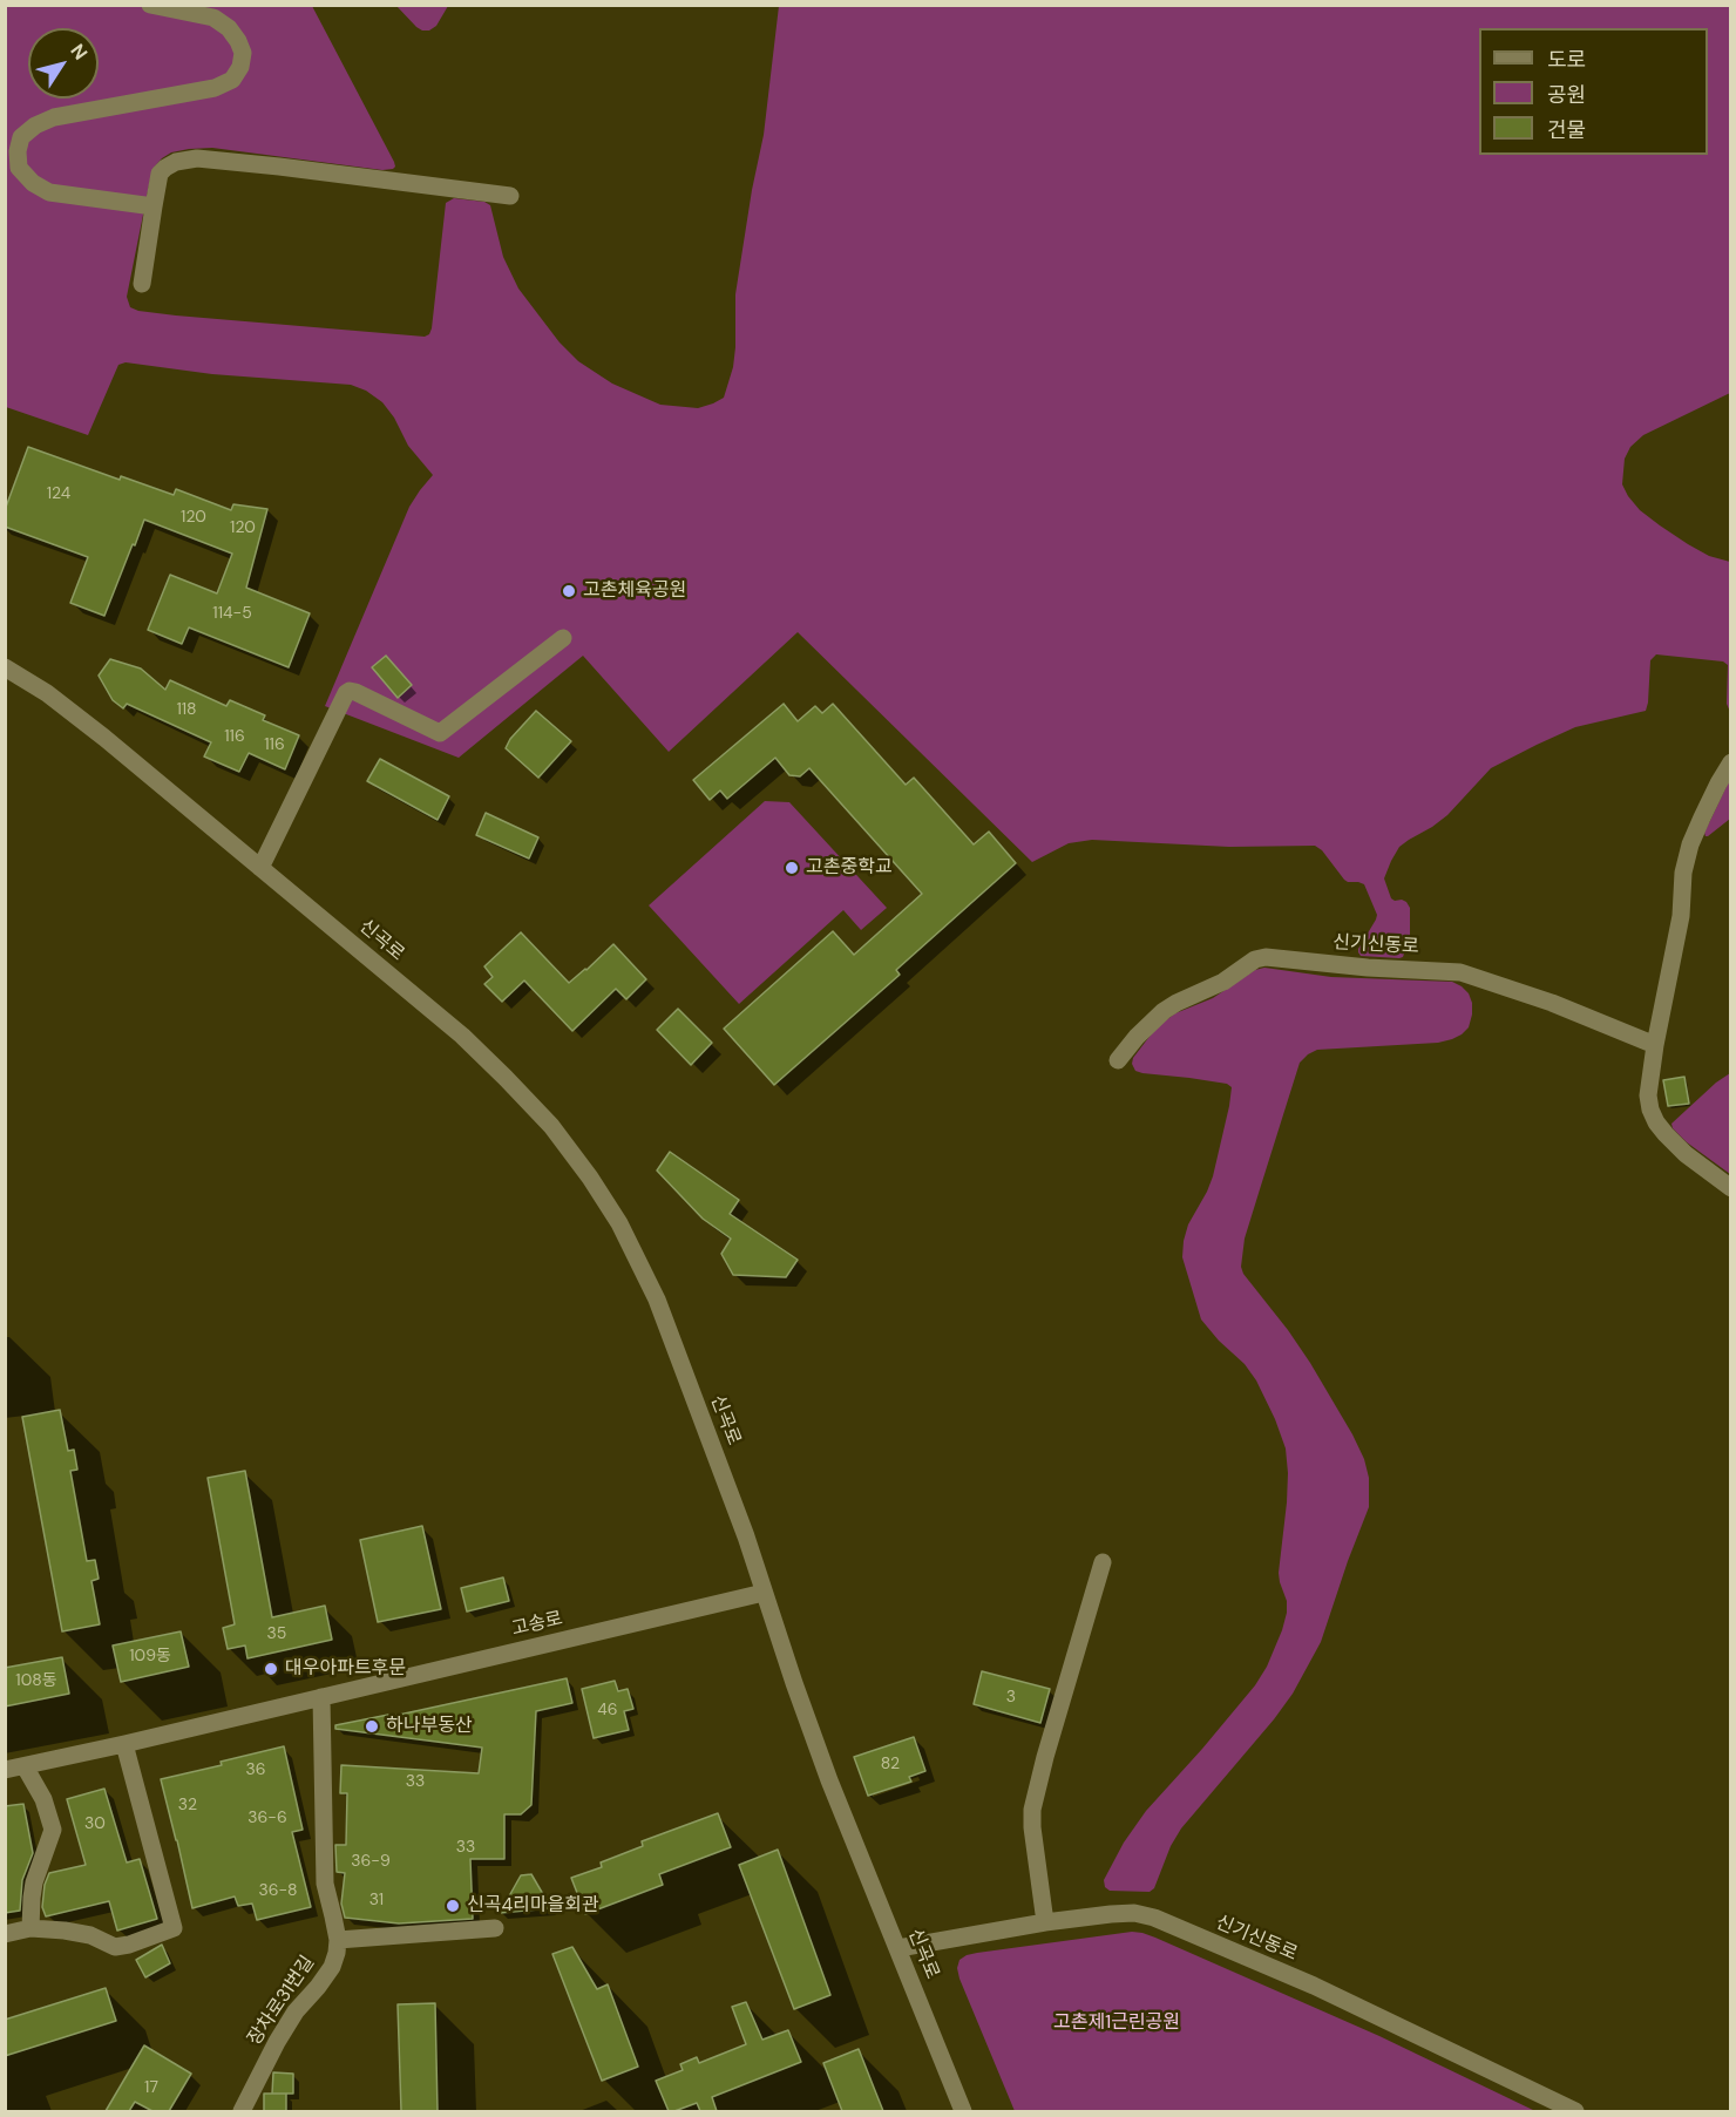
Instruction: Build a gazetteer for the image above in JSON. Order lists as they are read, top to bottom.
{
  "streets": {
    "street": [
      "신곡로",
      "신기신동로",
      "고송로",
      "장차로31번길"
    ]
  },
  "crossings": [
    ["신곡로", "신기신동로"],
    ["신곡로", "고송로"]
  ],
  "parks": ["고촌제1근린공원"],
  "places": [
    "고촌체육공원",
    "고촌중학교",
    "대우아파트후문",
    "하나부동산",
    "신곡4리마을회관"
  ],
  "house_numbers": [
    "124",
    "120",
    "120",
    "114-5",
    "118",
    "116",
    "116",
    "35",
    "109동",
    "108동",
    "3",
    "46",
    "82",
    "36",
    "33",
    "32",
    "36-6",
    "30",
    "33",
    "36-9",
    "36-8",
    "31",
    "17"
  ],
  "legend": ["도로", "공원", "건물"],
  "north": "top right"
}
